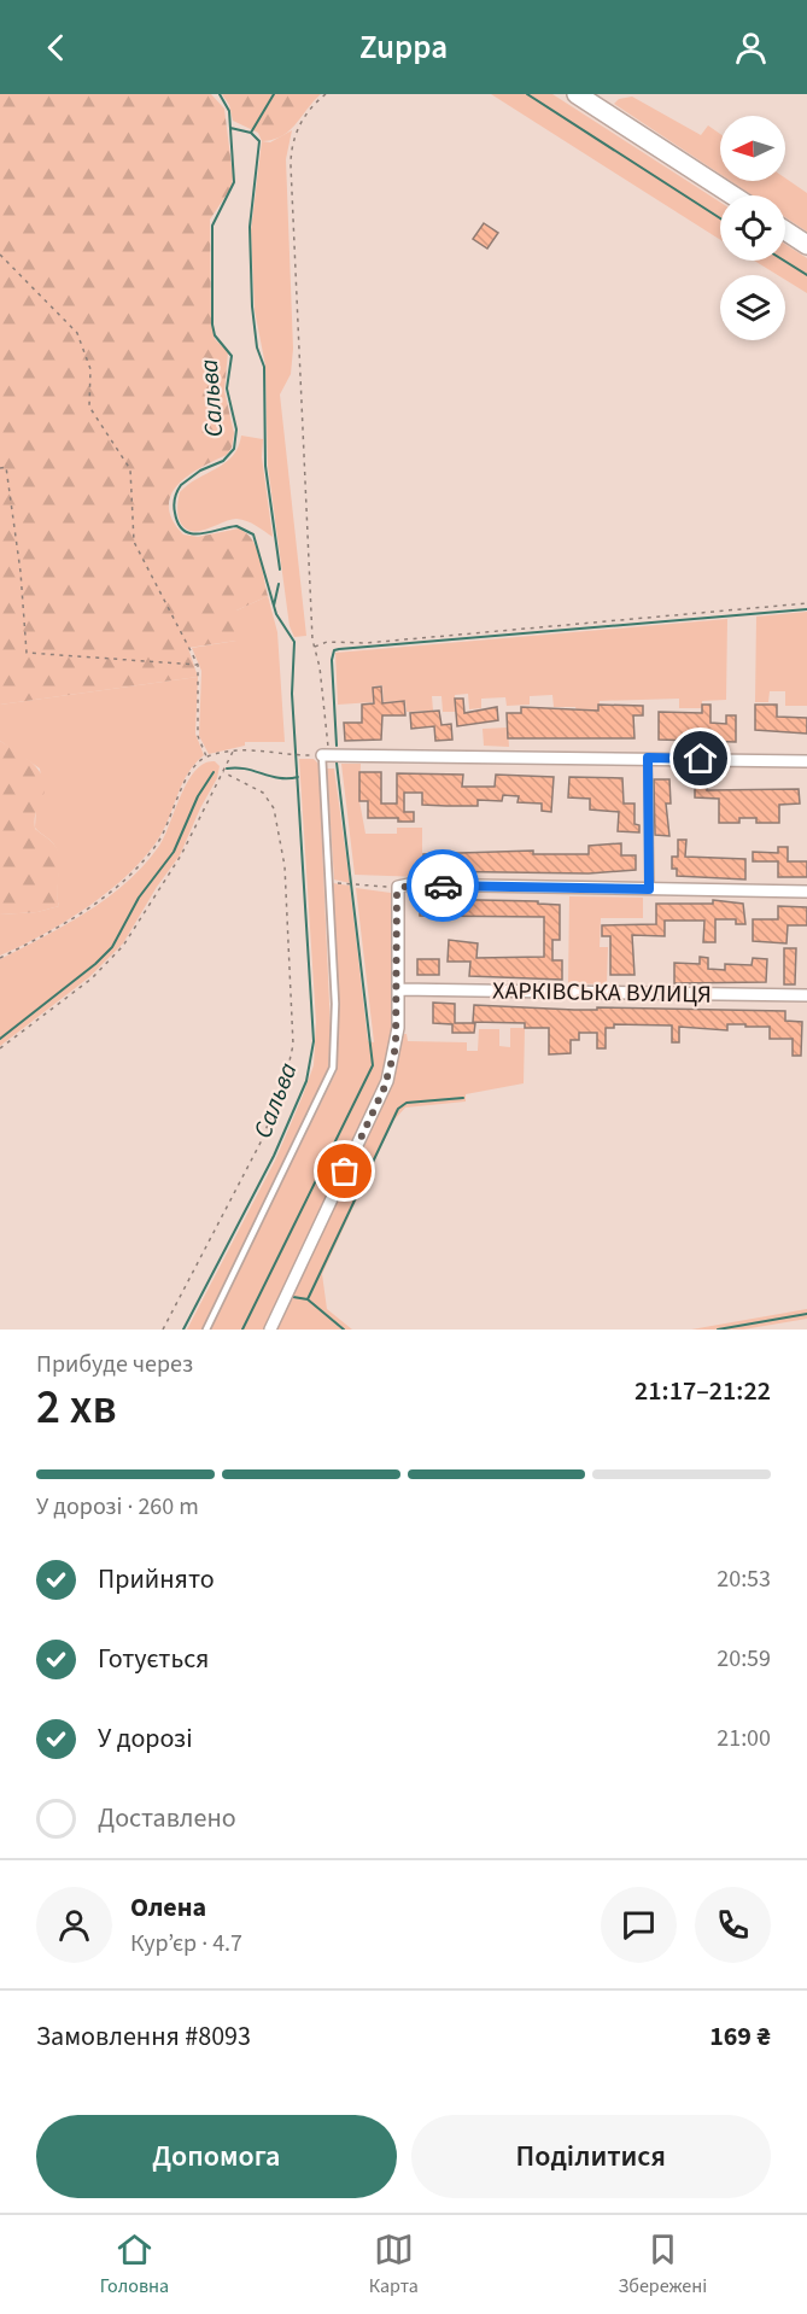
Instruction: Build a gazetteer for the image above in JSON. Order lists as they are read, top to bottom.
{
  "streets": {
    "street": ["ХАРКІВСЬКА ВУЛИЦЯ"]
  },
  "water": ["Сальва"],
  "north": "left",
  "page": {
    "header": "Zuppa",
    "heading": ["2 хв", "Прибуде через", "21:17–21:22"],
    "panel": [
      "Олена",
      "Кур’єр · 4.7",
      "Замовлення #8093",
      "169 ₴"
    ],
    "bar": "У дорозі · 260 m",
    "list": [
      ["Прийнято", "20:53"],
      ["Готується", "20:59"],
      ["У дорозі", "21:00"],
      "Доставлено"
    ],
    "buttons": ["Допомога", "Поділитися"],
    "tabs": ["Головна", "Карта", "Збережені"]
  }
}
